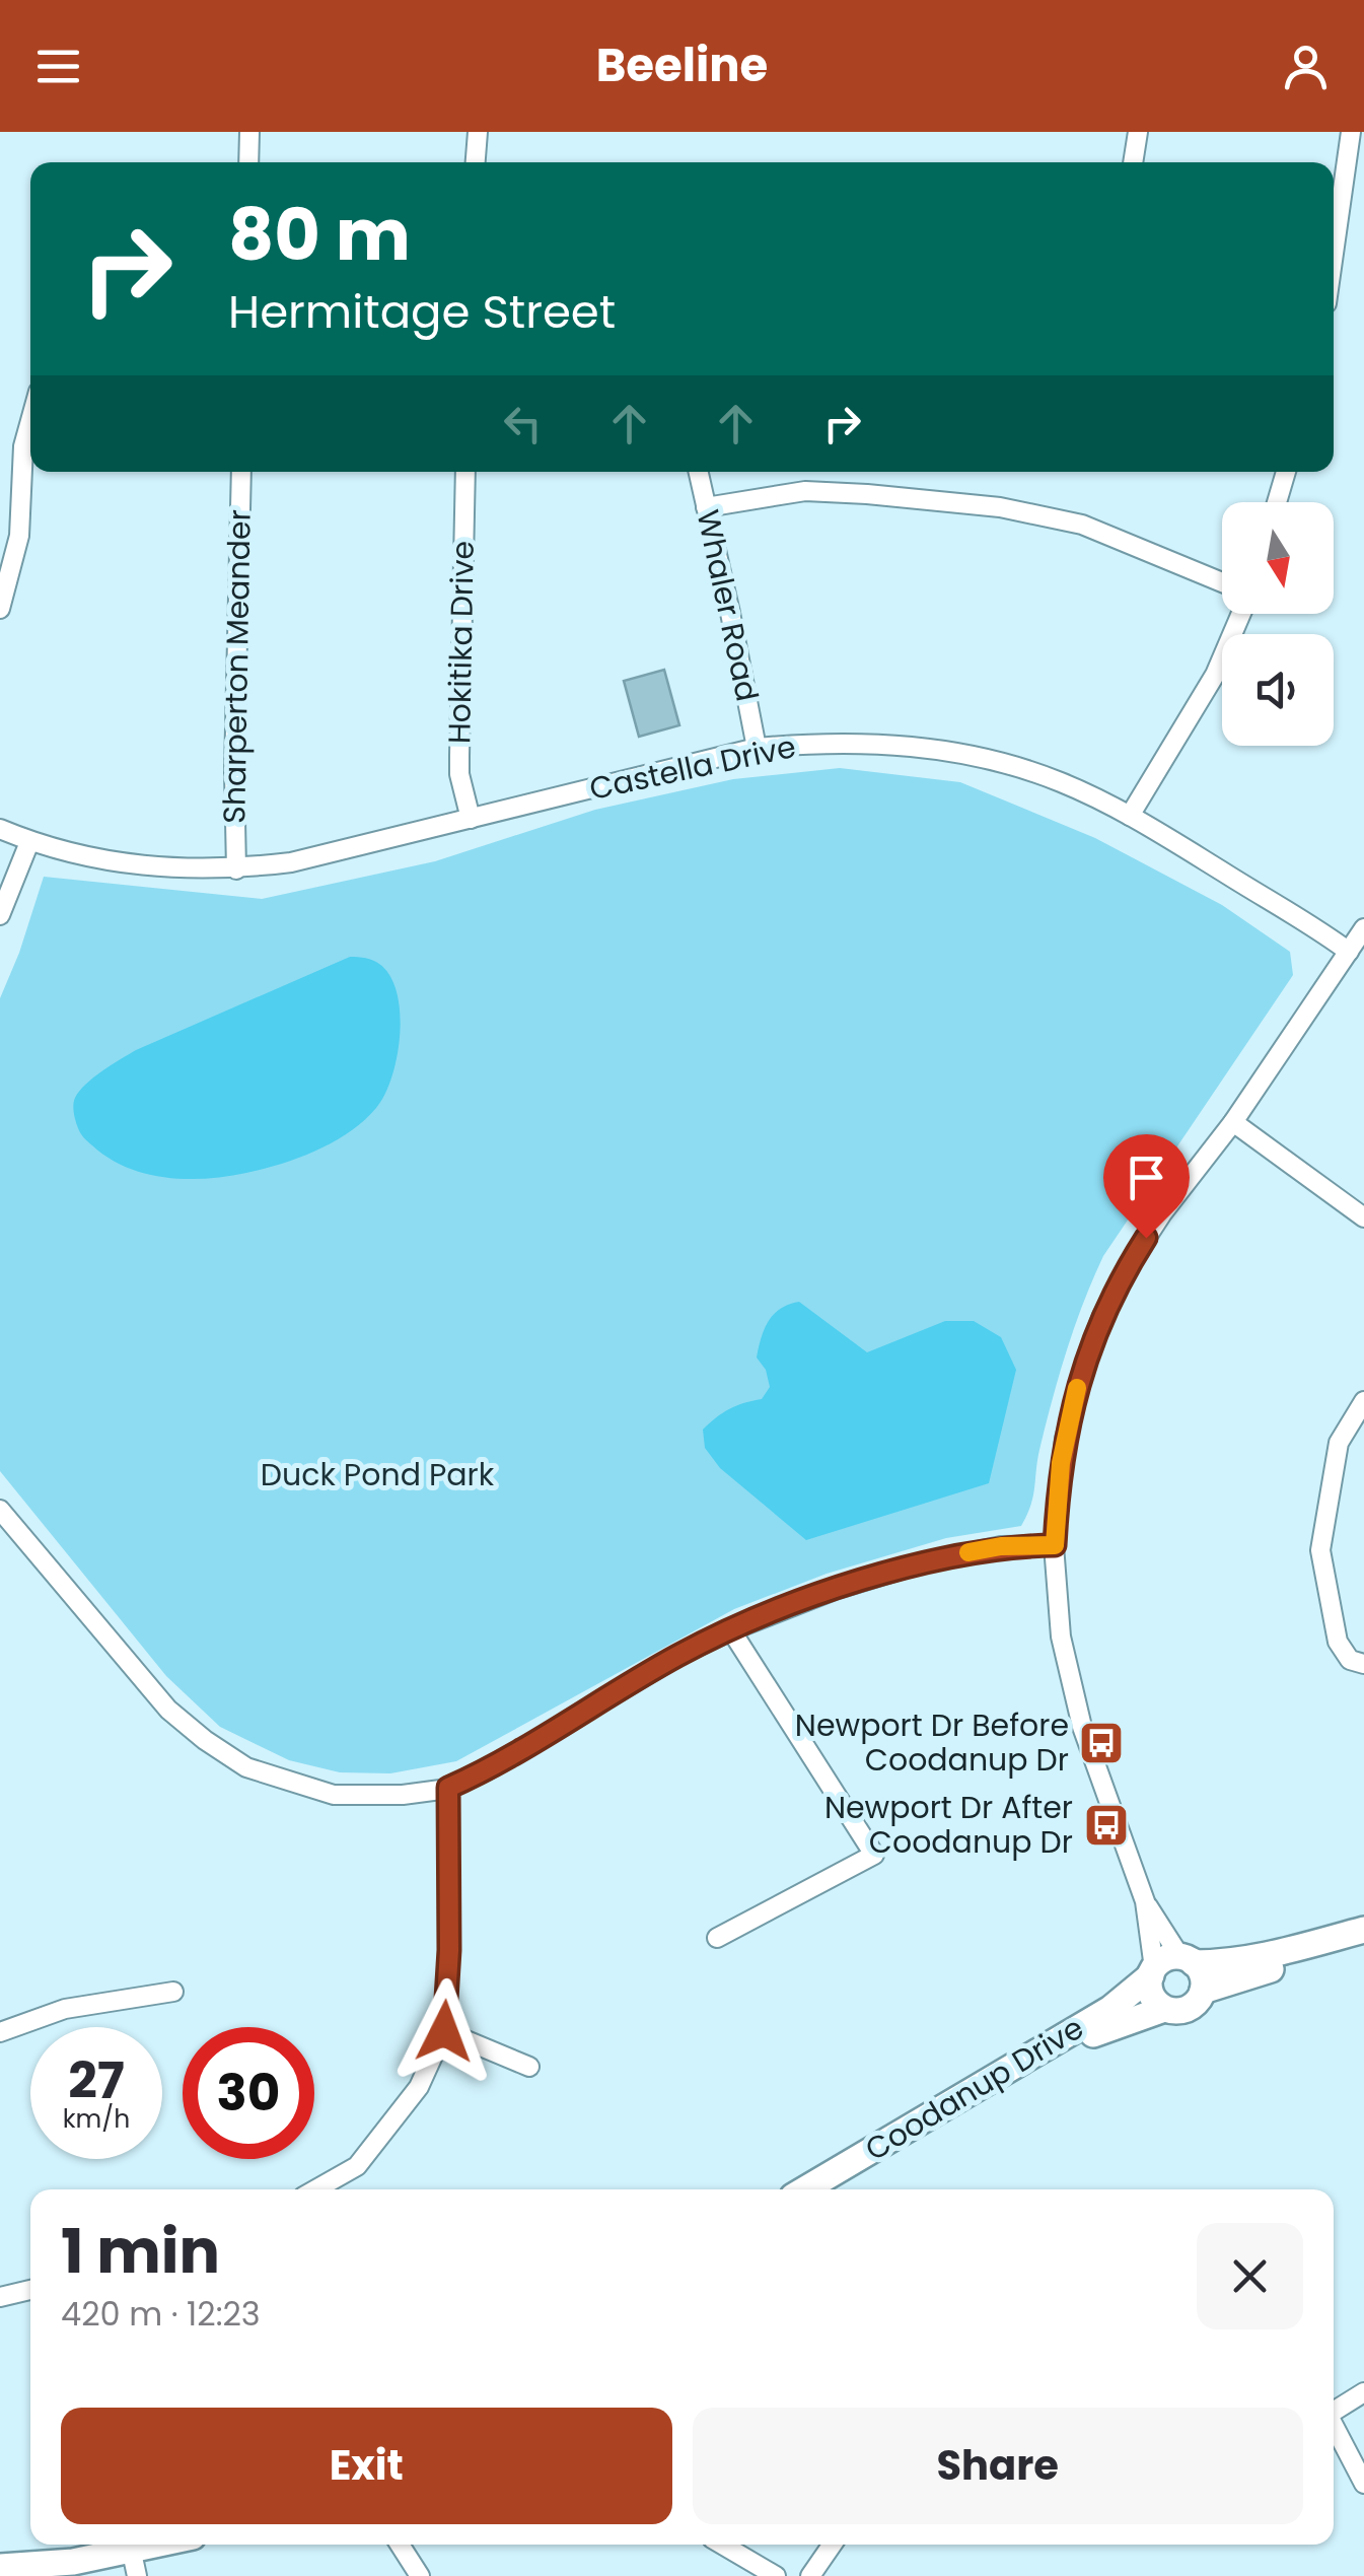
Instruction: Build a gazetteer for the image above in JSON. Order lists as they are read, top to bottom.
{
  "streets": {
    "main road": ["Coodanup Drive"],
    "street": [
      "Whaler Road",
      "Hokitika Drive",
      "Sharperton Meander",
      "Castella Drive"
    ]
  },
  "crossings": [
    ["Whaler Road", "Castella Drive"],
    ["Hokitika Drive", "Castella Drive"],
    ["Sharperton Meander", "Castella Drive"]
  ],
  "parks": ["Duck Pond Park"],
  "places": {
    "bus stop": ["Newport Dr Before Coodanup Dr", "Newport Dr After Coodanup Dr"]
  },
  "north": "bottom",
  "page": {
    "header": "Beeline",
    "turn": ["80 m", "Hermitage Street"],
    "speed": "27 km/h",
    "limit": "30",
    "heading": ["1 min", "420 m · 12:23"],
    "buttons": ["Exit", "Share"]
  }
}
